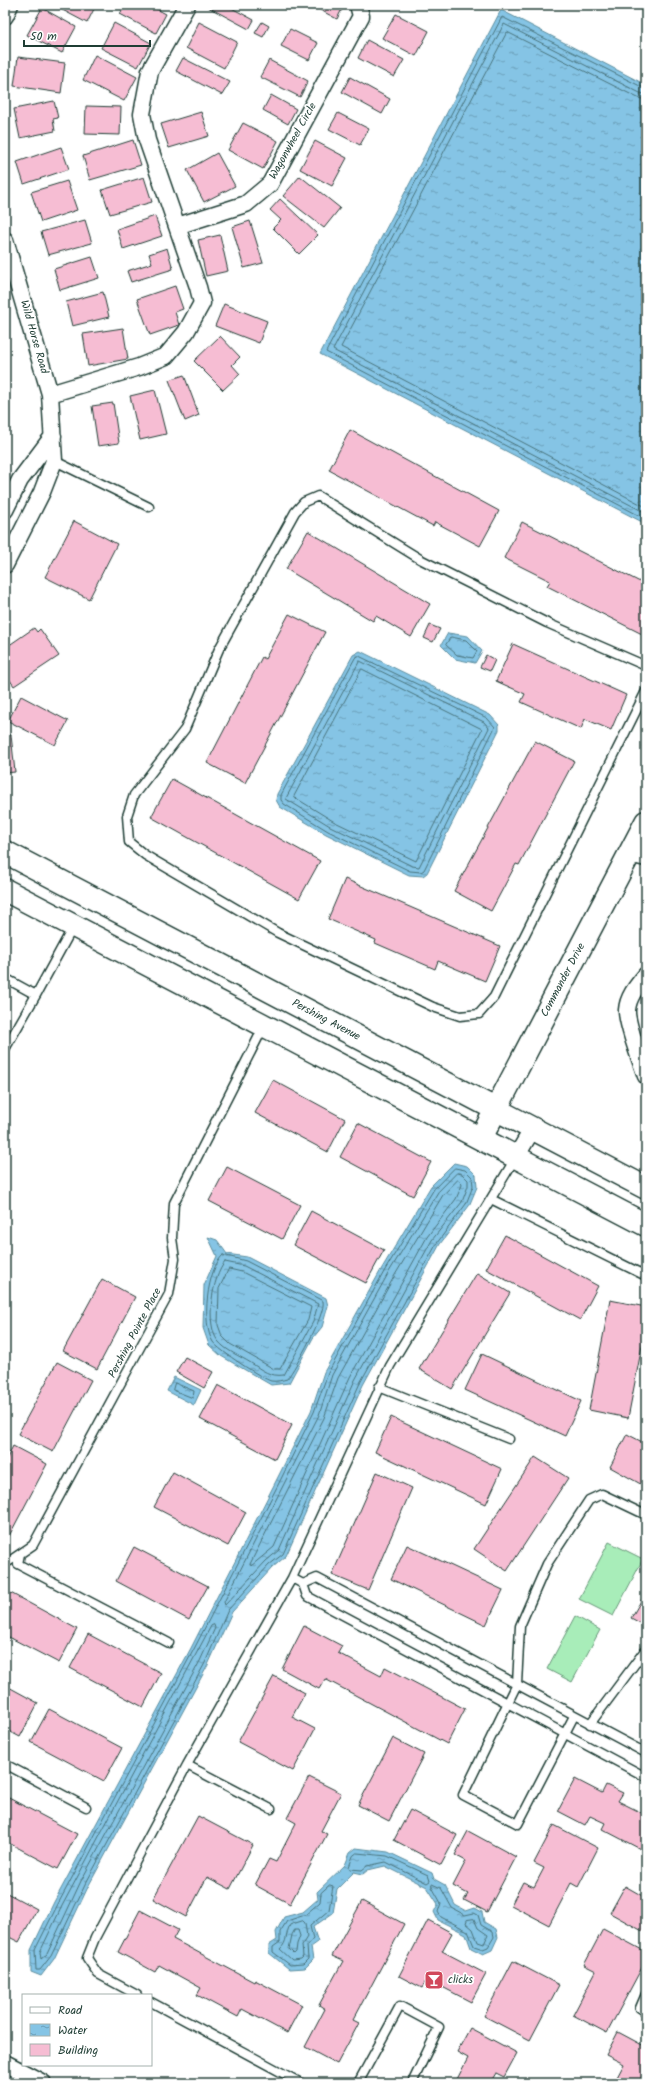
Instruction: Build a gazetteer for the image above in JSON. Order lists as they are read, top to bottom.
{
  "streets": {
    "street": [
      "Wagonwheel Circle",
      "Wild Horse Road",
      "Commander Drive",
      "Pershing Avenue"
    ],
    "lane": ["Pershing Pointe Place"]
  },
  "crossings": [
    ["Commander Drive", "Pershing Avenue"]
  ],
  "places": {
    "bar": ["clicks"]
  },
  "legend": ["Road", "Water", "Building"],
  "scale_bar": "50 m"
}
